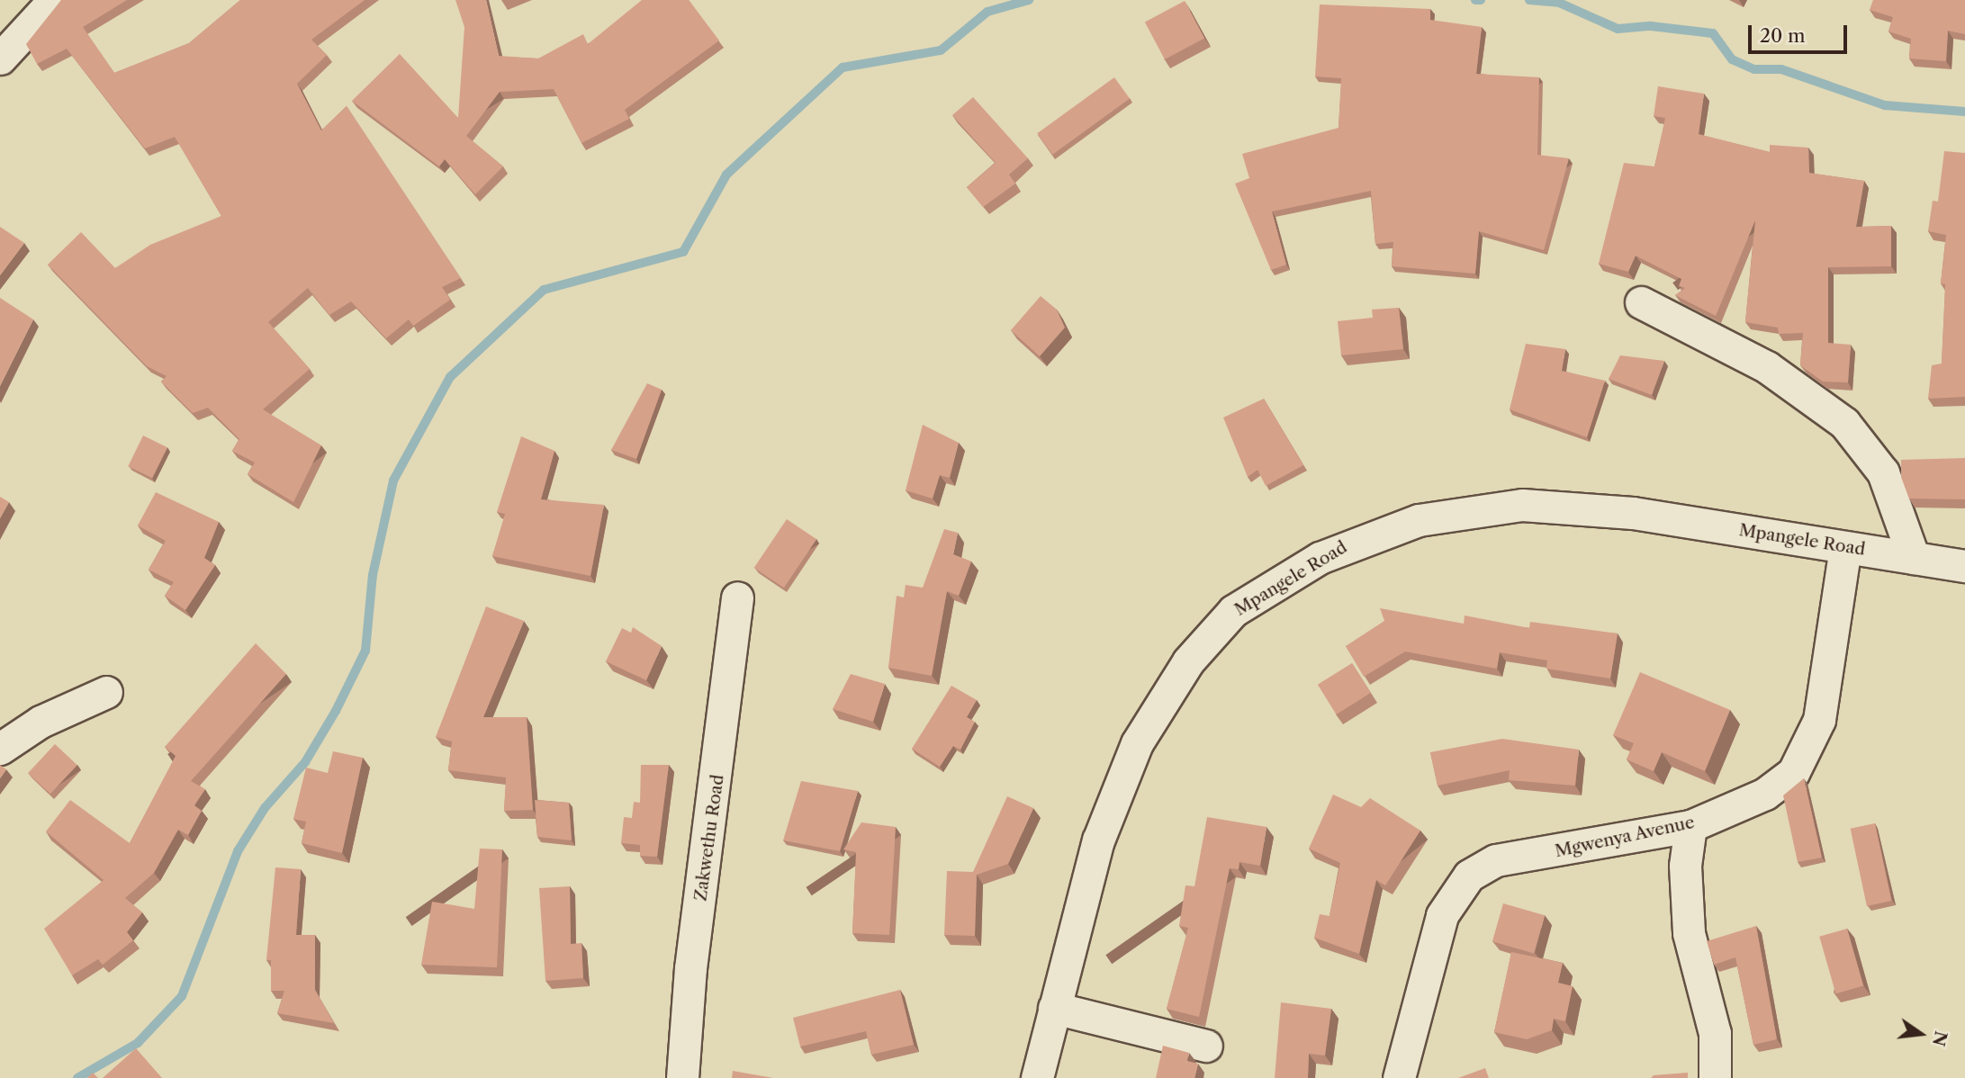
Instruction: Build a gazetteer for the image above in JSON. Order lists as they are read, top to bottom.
{
  "streets": {
    "street": ["Mpangele Road", "Mgwenya Avenue", "Zakwethu Road"]
  },
  "crossings": [
    ["Mpangele Road", "Mgwenya Avenue"]
  ],
  "scale_bar": "20 m",
  "north": "right"
}
